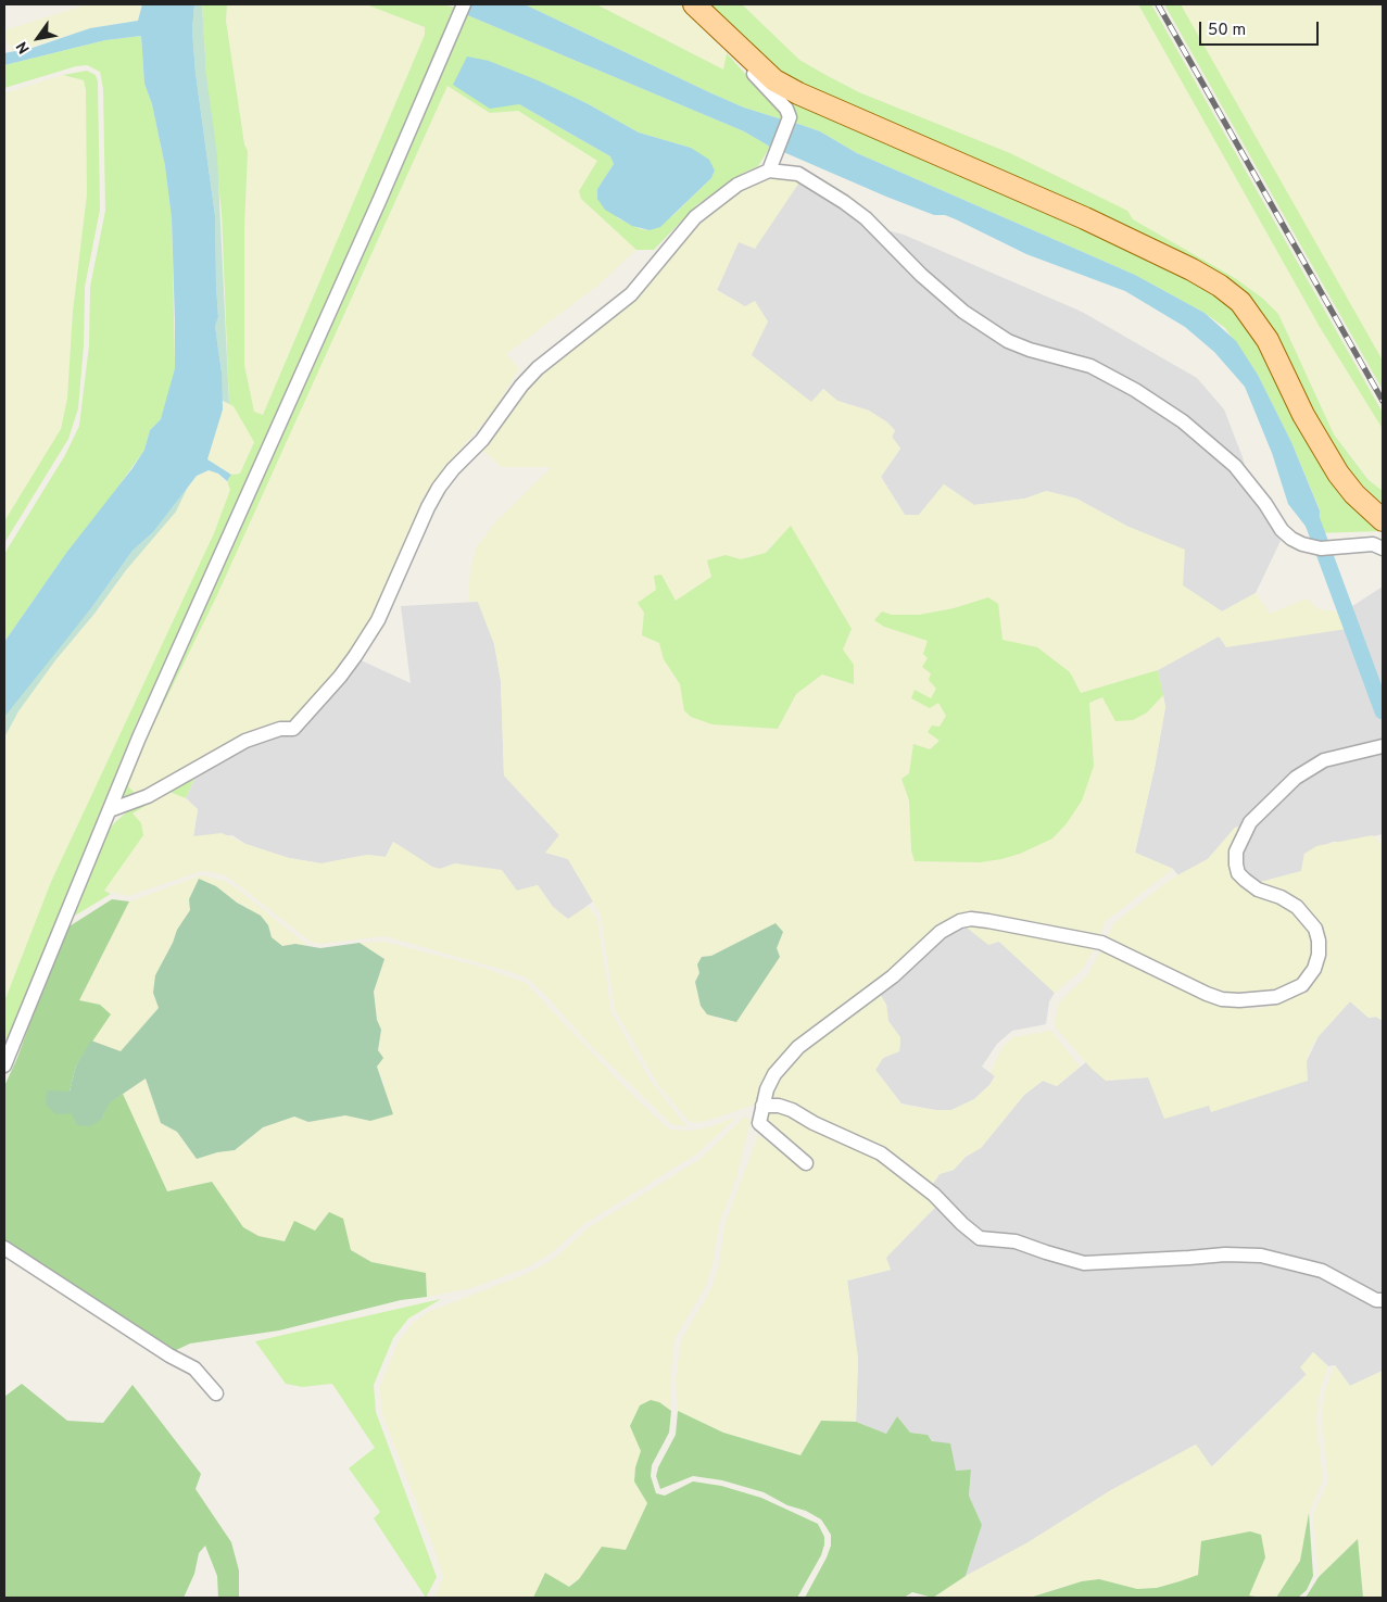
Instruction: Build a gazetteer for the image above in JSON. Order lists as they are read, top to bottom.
{
  "scale_bar": "50 m",
  "north": "bottom left"
}
